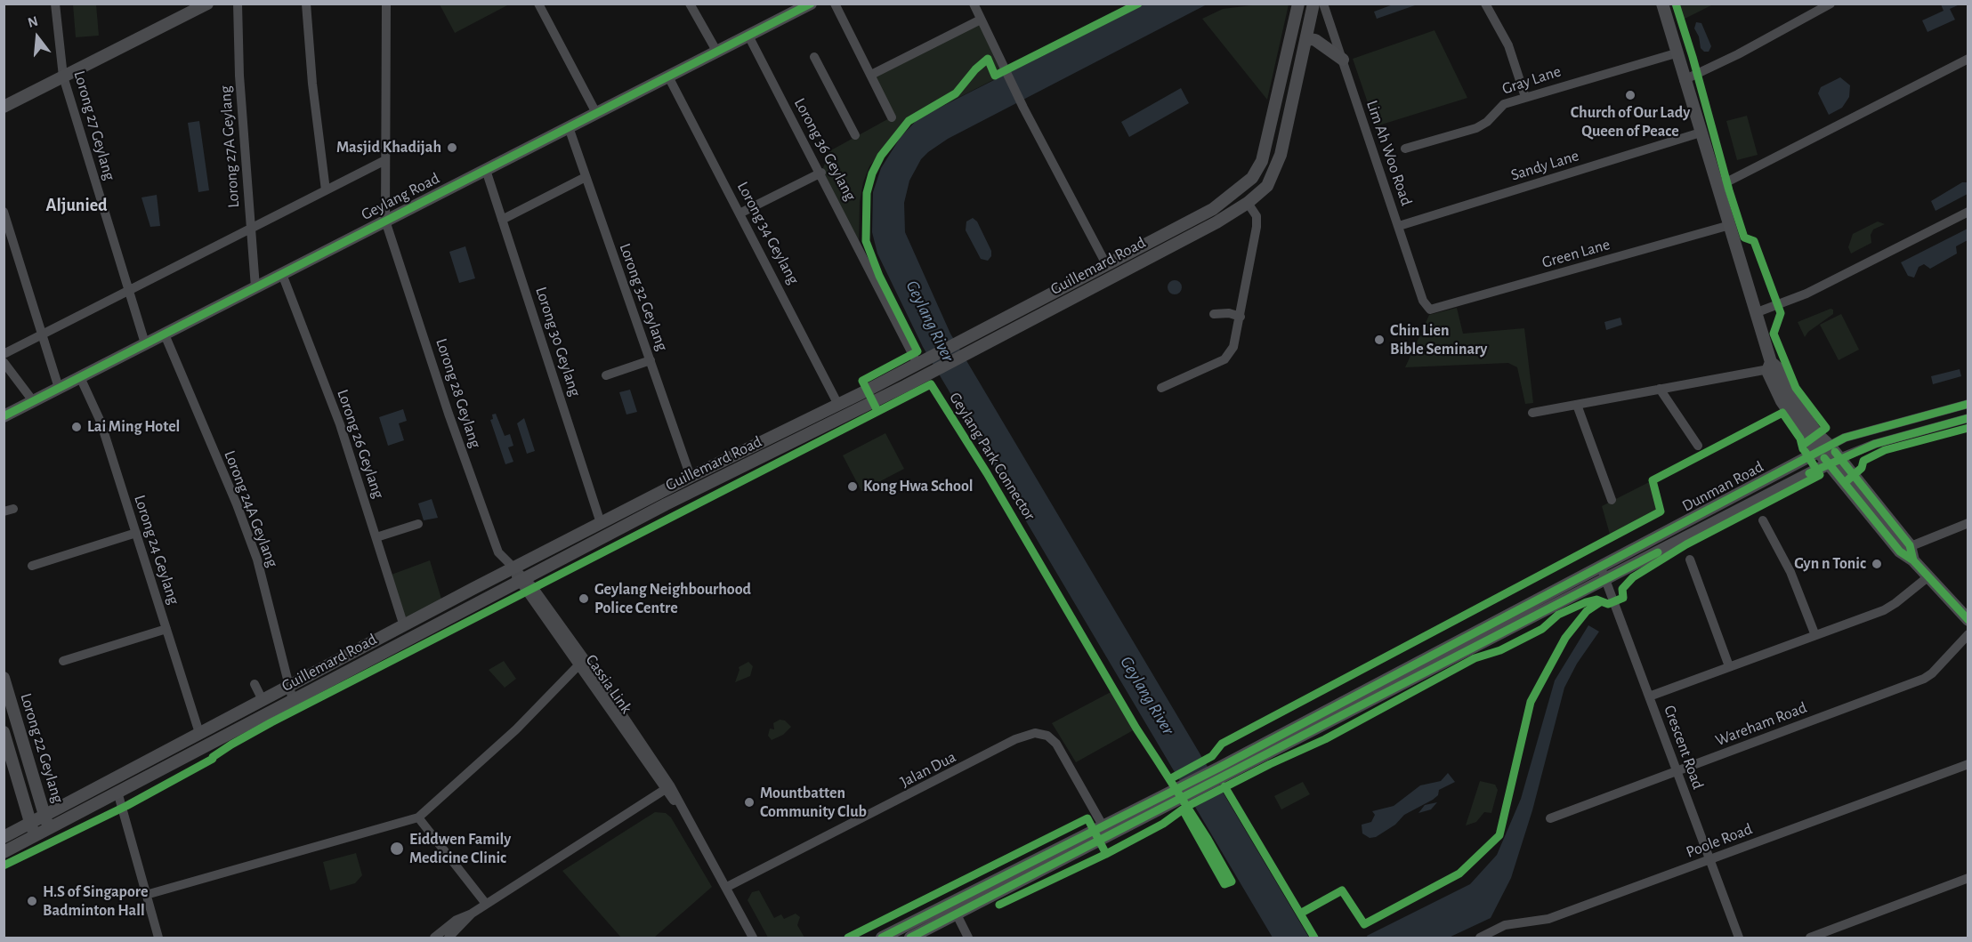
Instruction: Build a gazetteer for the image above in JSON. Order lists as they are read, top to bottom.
{
  "streets": {
    "main road": [
      "Geylang Road",
      "Guillemard Road",
      "Dunman Road",
      "Lorong 22 Geylang"
    ],
    "street": [
      "Gray Lane",
      "Lorong 27 Geylang",
      "Lorong 27A Geylang",
      "Lorong 36 Geylang",
      "Lim Ah Woo Road",
      "Sandy Lane",
      "Lorong 34 Geylang",
      "Green Lane",
      "Lorong 32 Geylang",
      "Lorong 30 Geylang",
      "Lorong 28 Geylang",
      "Lorong 26 Geylang",
      "Lorong 24A Geylang",
      "Lorong 24 Geylang",
      "Cassia Link",
      "Wareham Road",
      "Crescent Road",
      "Jalan Dua",
      "Poole Road"
    ],
    "cycle path": ["Geylang Park Connector"]
  },
  "crossings": [
    ["Lorong 27 Geylang", "Geylang Road"],
    ["Lorong 27A Geylang", "Geylang Road"],
    ["Lorong 36 Geylang", "Geylang Road"],
    ["Lorong 36 Geylang", "Guillemard Road"],
    ["Lim Ah Woo Road", "Sandy Lane"],
    ["Lim Ah Woo Road", "Green Lane"],
    ["Geylang Road", "Lorong 34 Geylang"],
    ["Geylang Road", "Lorong 32 Geylang"],
    ["Geylang Road", "Lorong 30 Geylang"],
    ["Geylang Road", "Lorong 28 Geylang"],
    ["Geylang Road", "Lorong 26 Geylang"],
    ["Geylang Road", "Lorong 24A Geylang"],
    ["Geylang Road", "Lorong 24 Geylang"],
    ["Lorong 34 Geylang", "Guillemard Road"],
    ["Guillemard Road", "Lorong 32 Geylang"],
    ["Guillemard Road", "Lorong 30 Geylang"],
    ["Guillemard Road", "Lorong 28 Geylang"],
    ["Guillemard Road", "Lorong 26 Geylang"],
    ["Guillemard Road", "Lorong 24A Geylang"],
    ["Guillemard Road", "Lorong 24 Geylang"],
    ["Guillemard Road", "Cassia Link"],
    ["Guillemard Road", "Lorong 22 Geylang"],
    ["Lorong 28 Geylang", "Cassia Link"],
    ["Dunman Road", "Crescent Road"],
    ["Cassia Link", "Jalan Dua"],
    ["Wareham Road", "Crescent Road"],
    ["Crescent Road", "Poole Road"]
  ],
  "districts": ["Aljunied"],
  "water": ["Geylang River"],
  "places": [
    "Church of Our Lady Queen of Peace",
    "Masjid Khadijah",
    "Chin Lien Bible Seminary",
    "Lai Ming Hotel",
    "Kong Hwa School",
    "Gyn n Tonic",
    "Geylang Neighbourhood Police Centre",
    "Mountbatten Community Club",
    "Eiddwen Family Medicine Clinic",
    "H.S of Singapore Badminton Hall"
  ],
  "north": "top"
}
